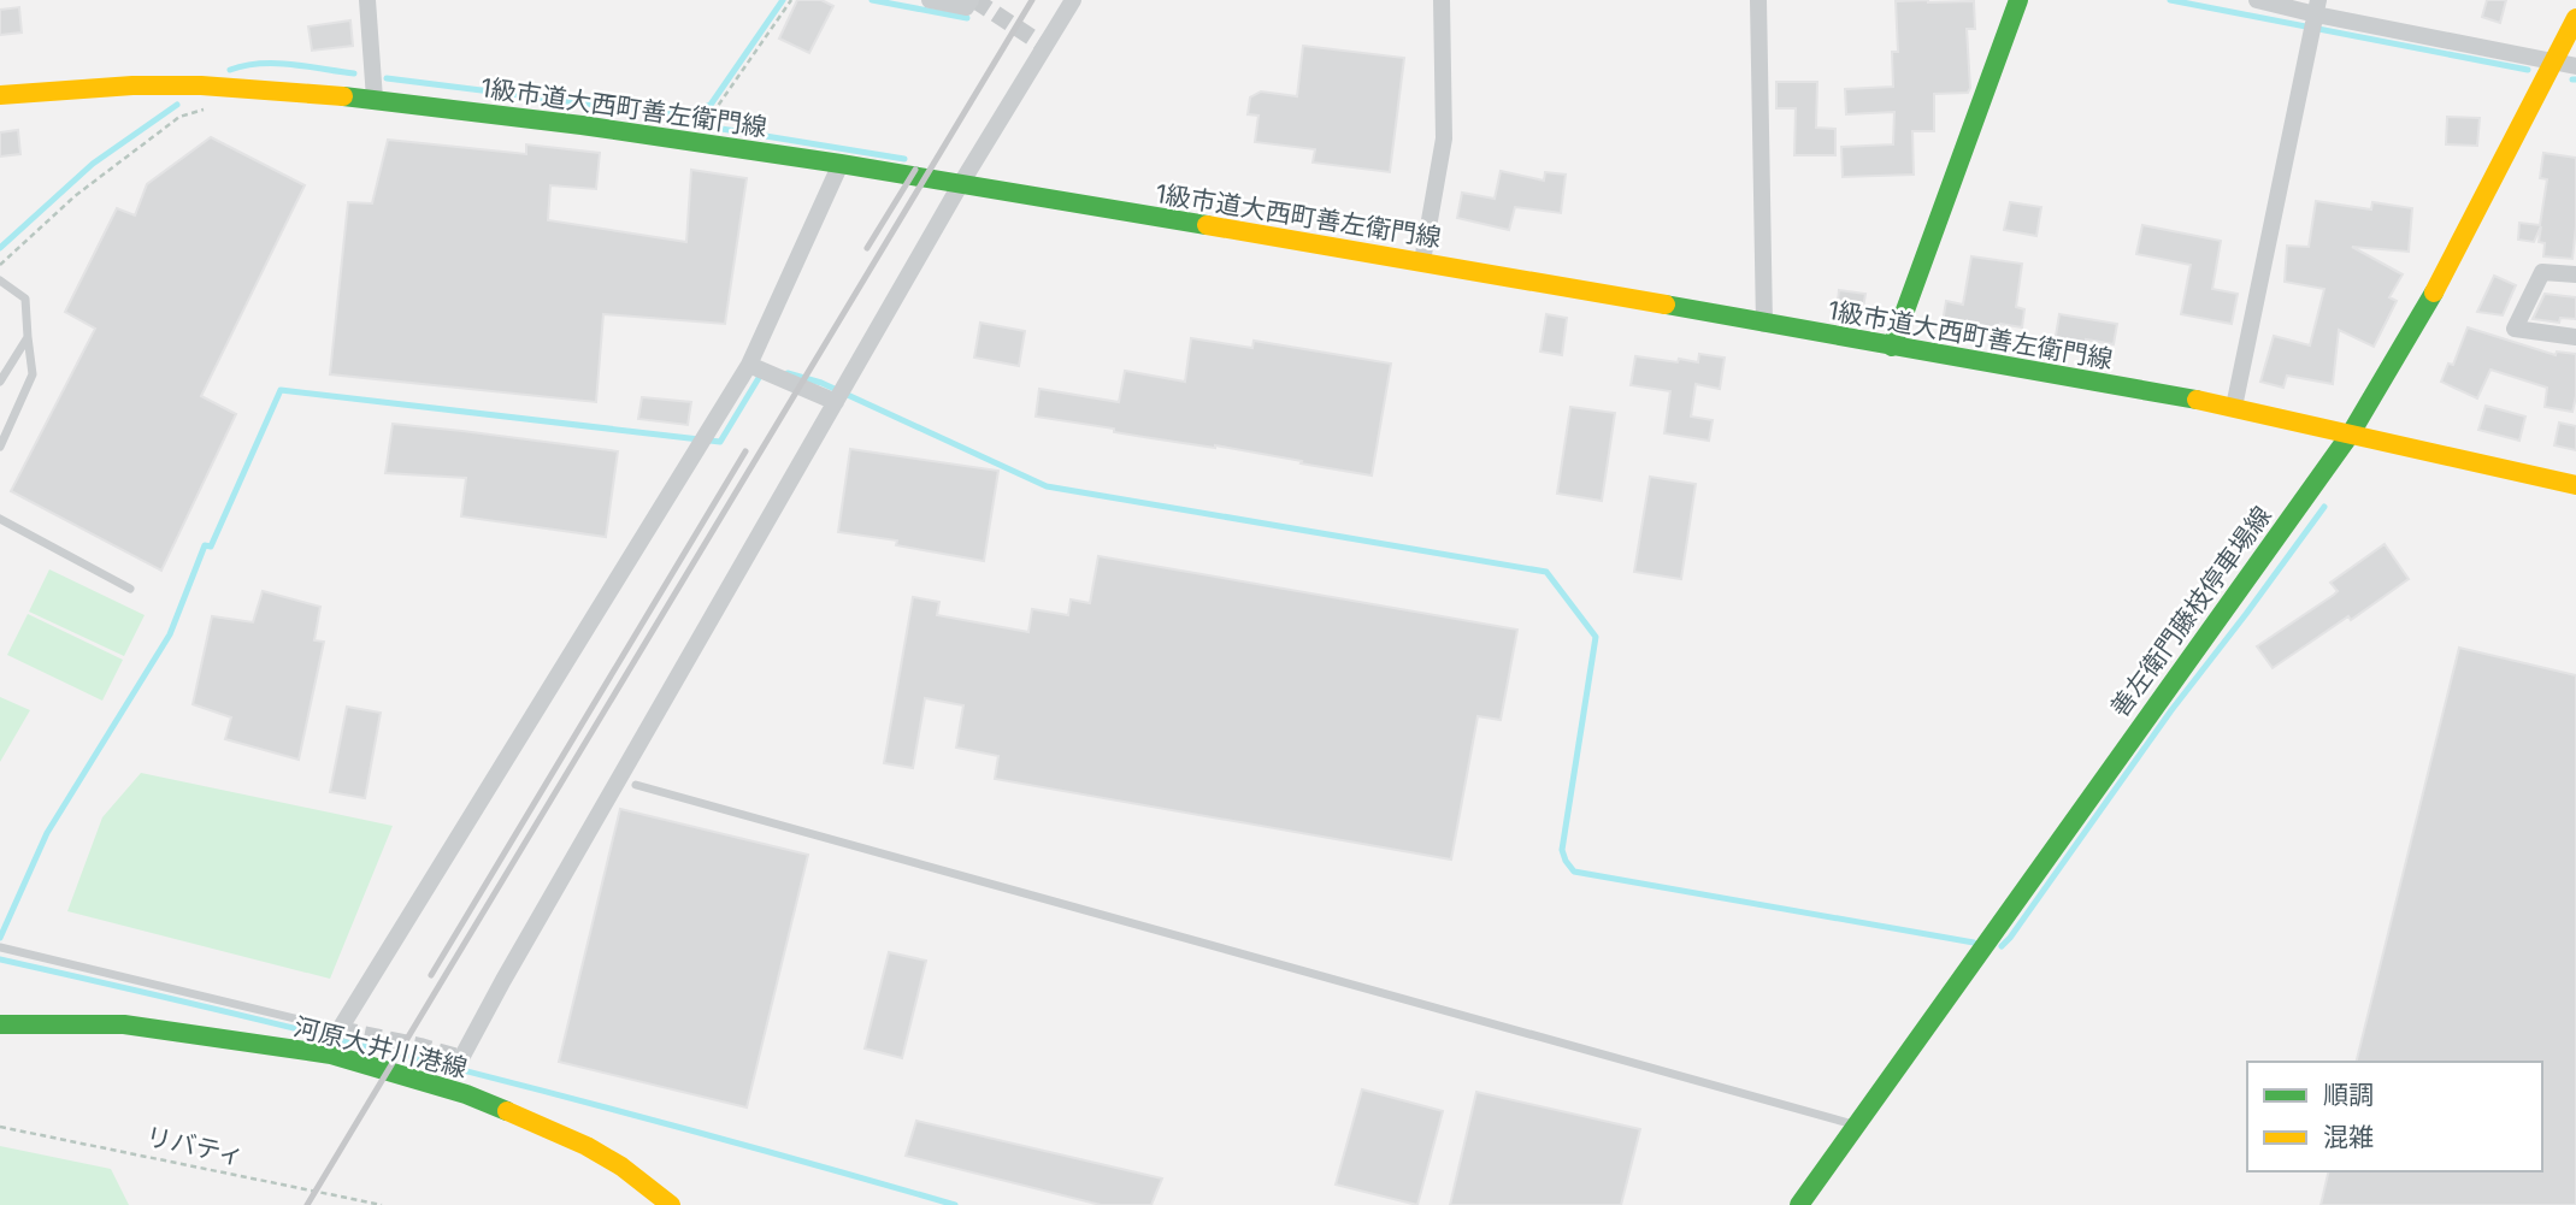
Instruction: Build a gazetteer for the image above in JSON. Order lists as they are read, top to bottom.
{
  "streets": {
    "street": ["1級市道大西町善左衛門線", "善左衛門藤枝停車場線", "河原大井川港線"],
    "path": ["リバティ"]
  },
  "crossings": [
    ["1級市道大西町善左衛門線", "善左衛門藤枝停車場線"]
  ],
  "legend": ["順調", "混雑"]
}
